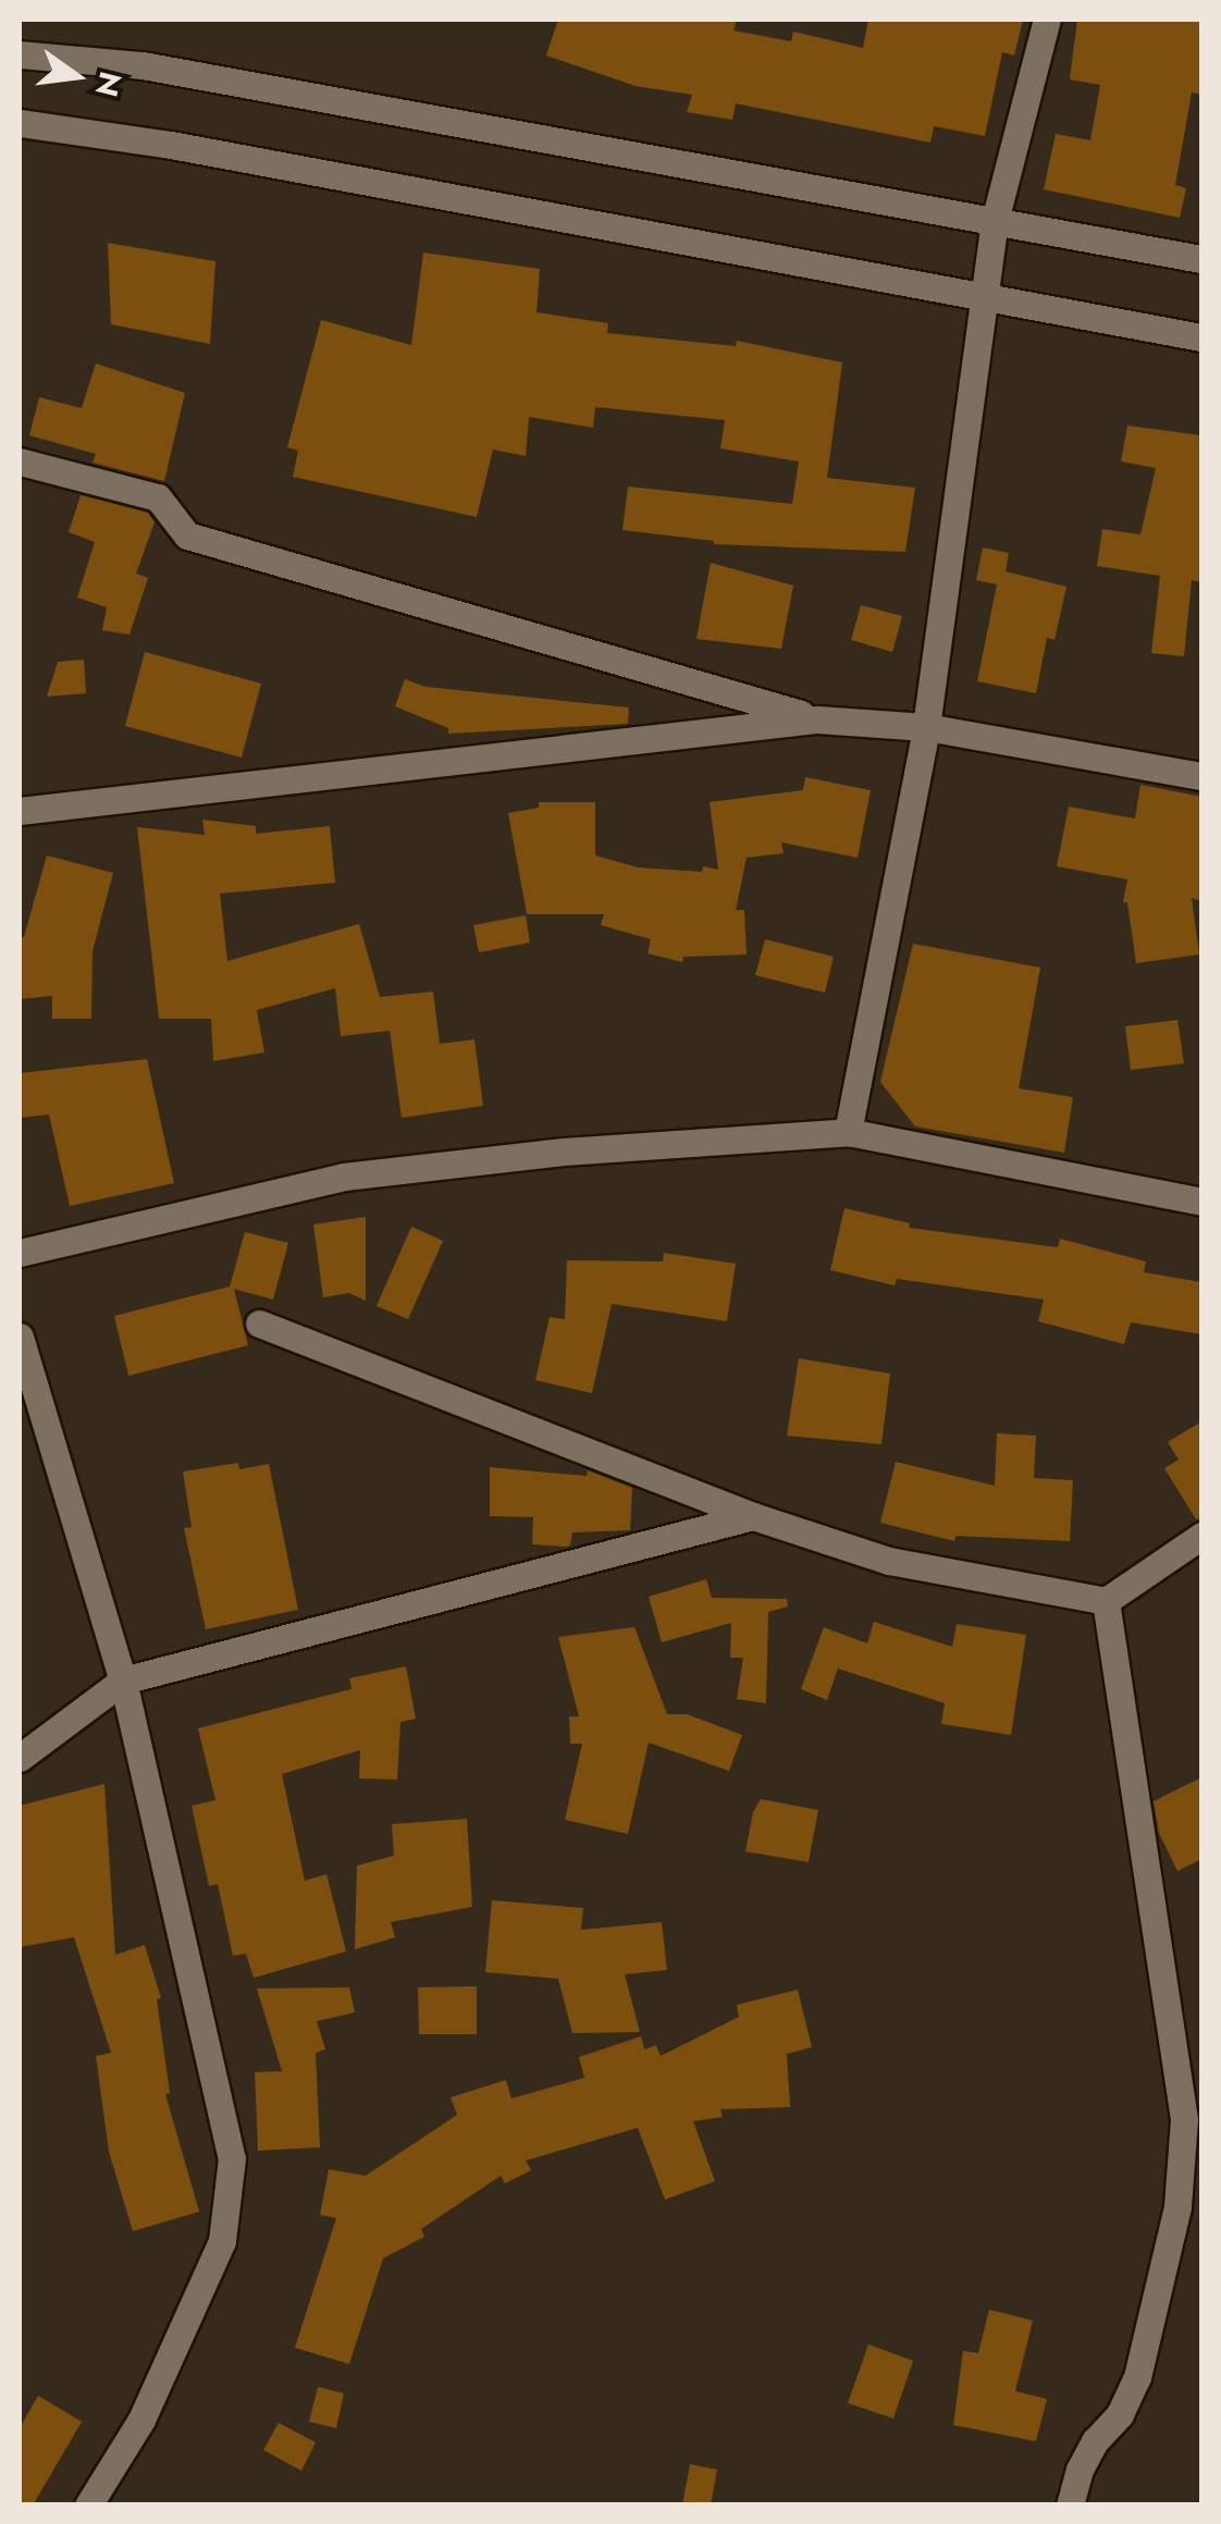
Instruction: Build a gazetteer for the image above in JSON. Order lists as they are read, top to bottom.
{
  "north": "right"
}
